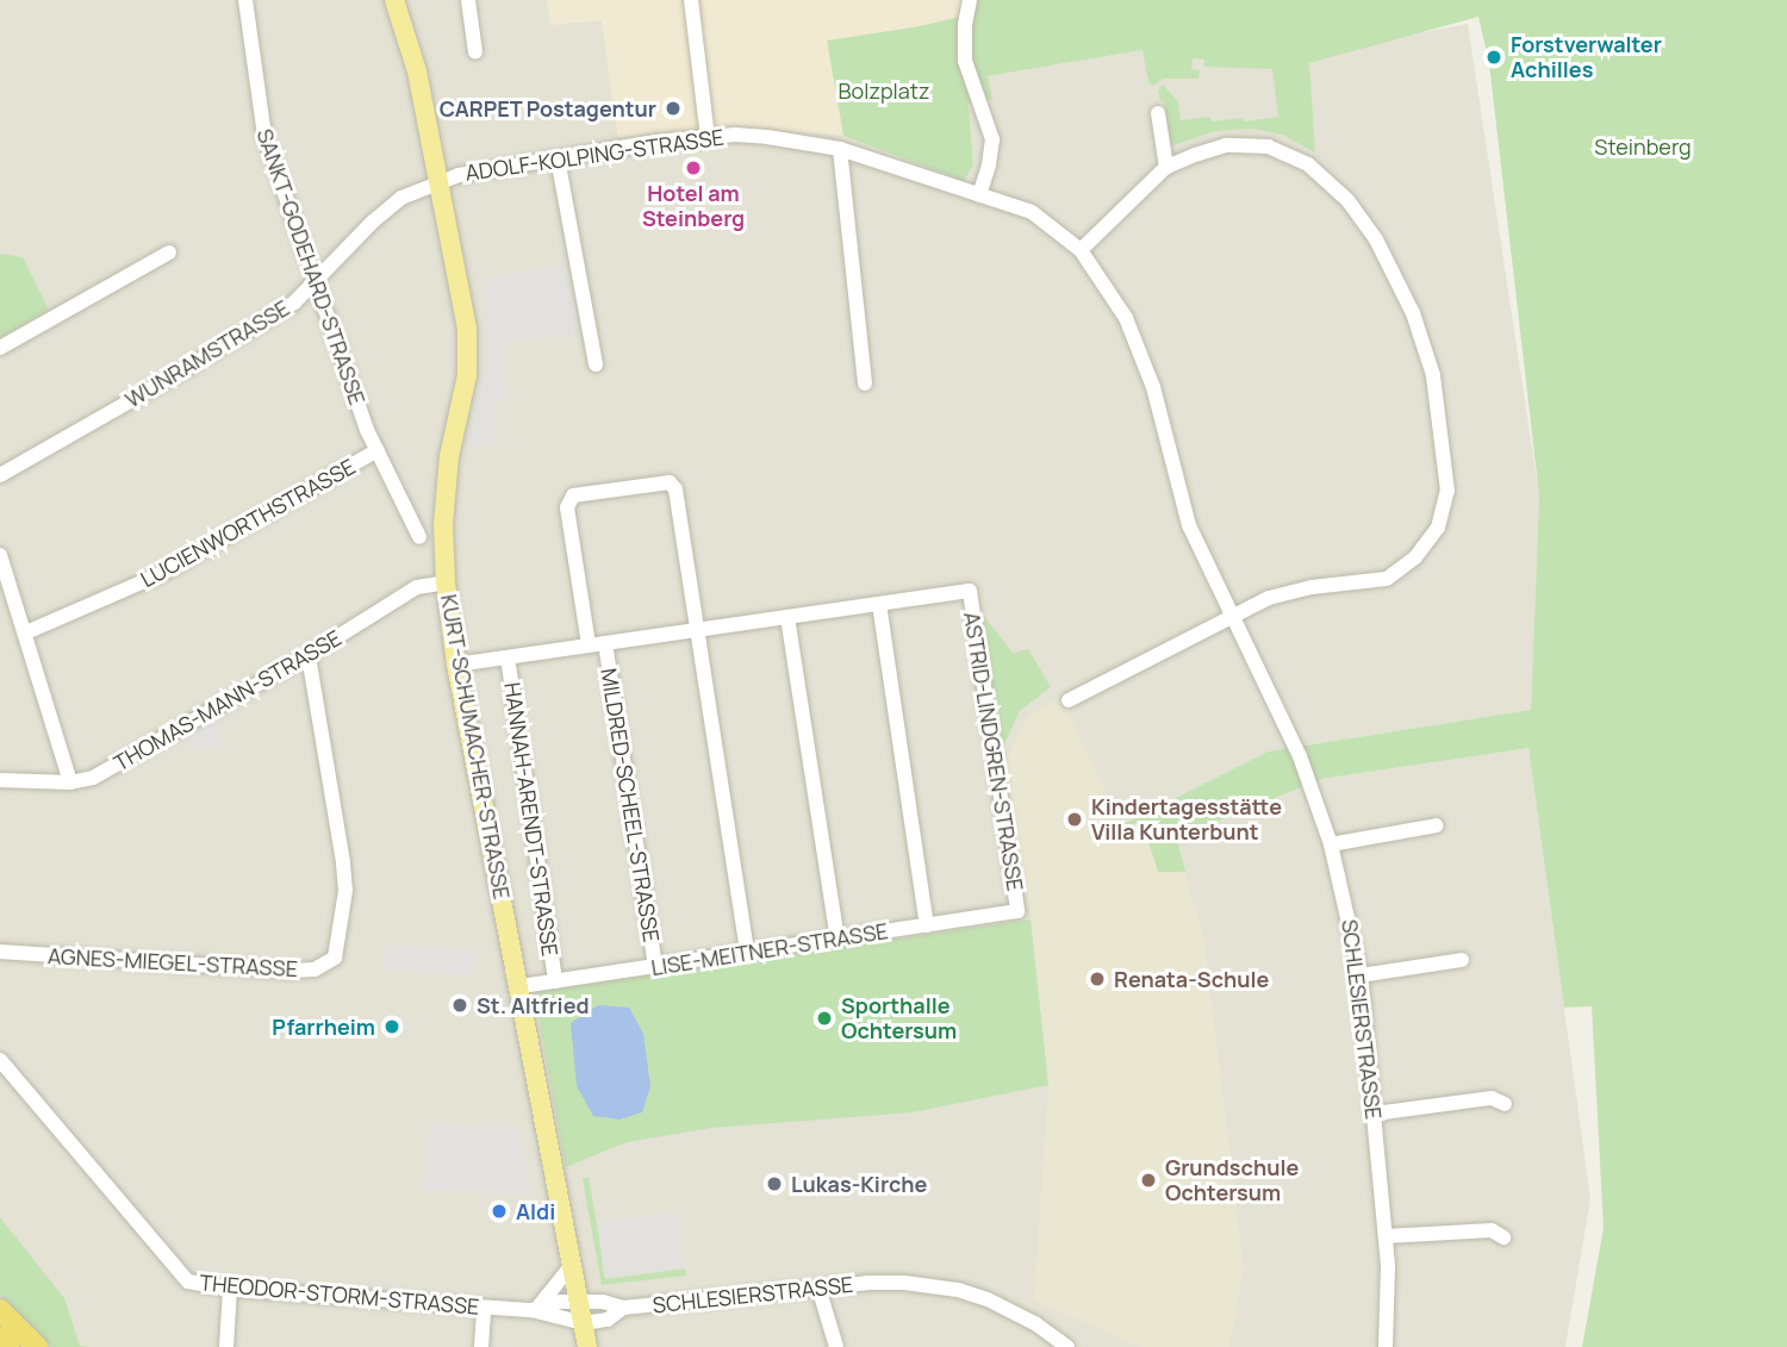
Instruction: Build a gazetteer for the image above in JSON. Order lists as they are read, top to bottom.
{
  "streets": {
    "main road": ["KURT-SCHUMACHER-STRASSE"],
    "street": [
      "ADOLF-KOLPING-STRASSE",
      "SANKT-GODEHARD-STRASSE",
      "WUNRAMSTRASSE",
      "LUCIENWORTHSTRASSE",
      "THOMAS-MANN-STRASSE",
      "ASTRID-LINDGREN-STRASSE",
      "MILDRED-SCHEEL-STRASSE",
      "HANNAH-ARENDT-STRASSE",
      "LISE-MEITNER-STRASSE",
      "AGNES-MIEGEL-STRASSE",
      "SCHLESIERSTRASSE",
      "THEODOR-STORM-STRASSE"
    ]
  },
  "crossings": [
    ["ADOLF-KOLPING-STRASSE", "WUNRAMSTRASSE"],
    ["ADOLF-KOLPING-STRASSE", "KURT-SCHUMACHER-STRASSE"],
    ["ADOLF-KOLPING-STRASSE", "SCHLESIERSTRASSE"],
    ["SANKT-GODEHARD-STRASSE", "WUNRAMSTRASSE"],
    ["SANKT-GODEHARD-STRASSE", "LUCIENWORTHSTRASSE"],
    ["WUNRAMSTRASSE", "KURT-SCHUMACHER-STRASSE"],
    ["THOMAS-MANN-STRASSE", "KURT-SCHUMACHER-STRASSE"],
    ["THOMAS-MANN-STRASSE", "AGNES-MIEGEL-STRASSE"],
    ["KURT-SCHUMACHER-STRASSE", "LISE-MEITNER-STRASSE"],
    ["KURT-SCHUMACHER-STRASSE", "SCHLESIERSTRASSE"],
    ["KURT-SCHUMACHER-STRASSE", "THEODOR-STORM-STRASSE"],
    ["ASTRID-LINDGREN-STRASSE", "LISE-MEITNER-STRASSE"],
    ["MILDRED-SCHEEL-STRASSE", "LISE-MEITNER-STRASSE"],
    ["HANNAH-ARENDT-STRASSE", "LISE-MEITNER-STRASSE"],
    ["SCHLESIERSTRASSE", "THEODOR-STORM-STRASSE"]
  ],
  "parks": ["Bolzplatz", "Steinberg"],
  "places": [
    "Forstverwalter Achilles",
    "CARPET Postagentur",
    "Hotel am Steinberg",
    "Kindertagesstätte Villa Kunterbunt",
    "Renata-Schule",
    "St. Altfried",
    "Sporthalle Ochtersum",
    "Pfarrheim",
    "Grundschule Ochtersum",
    "Lukas-Kirche",
    "Aldi"
  ]
}
